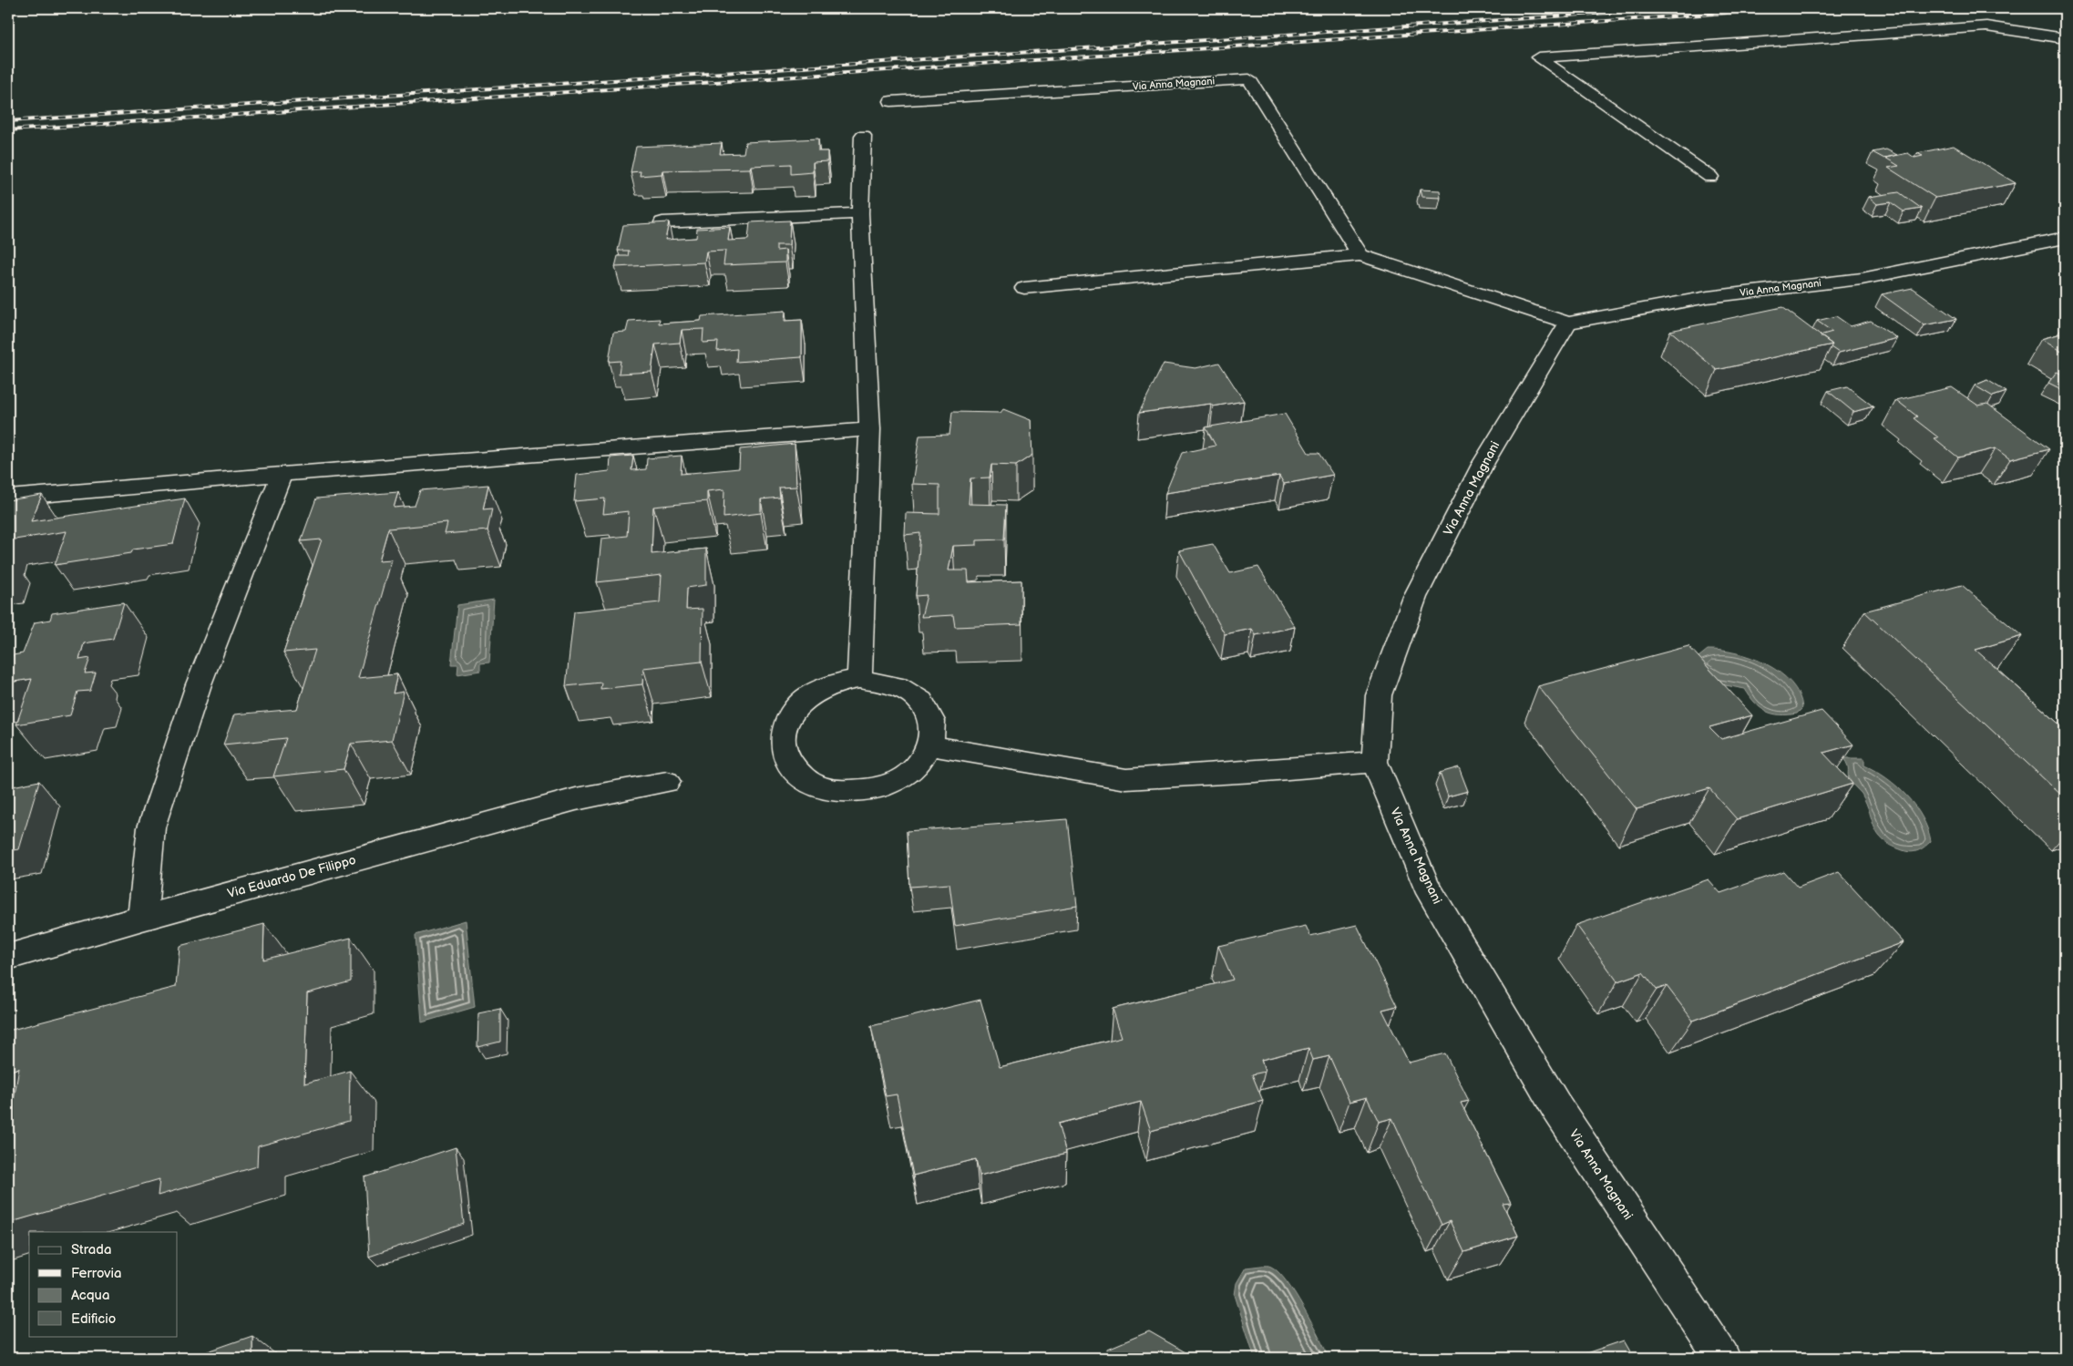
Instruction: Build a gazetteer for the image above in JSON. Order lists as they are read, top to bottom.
{
  "streets": {
    "street": ["Via Anna Magnani", "Via Eduardo De Filippo"]
  },
  "legend": [
    "Strada",
    "Ferrovia",
    "Acqua",
    "Edificio"
  ]
}
